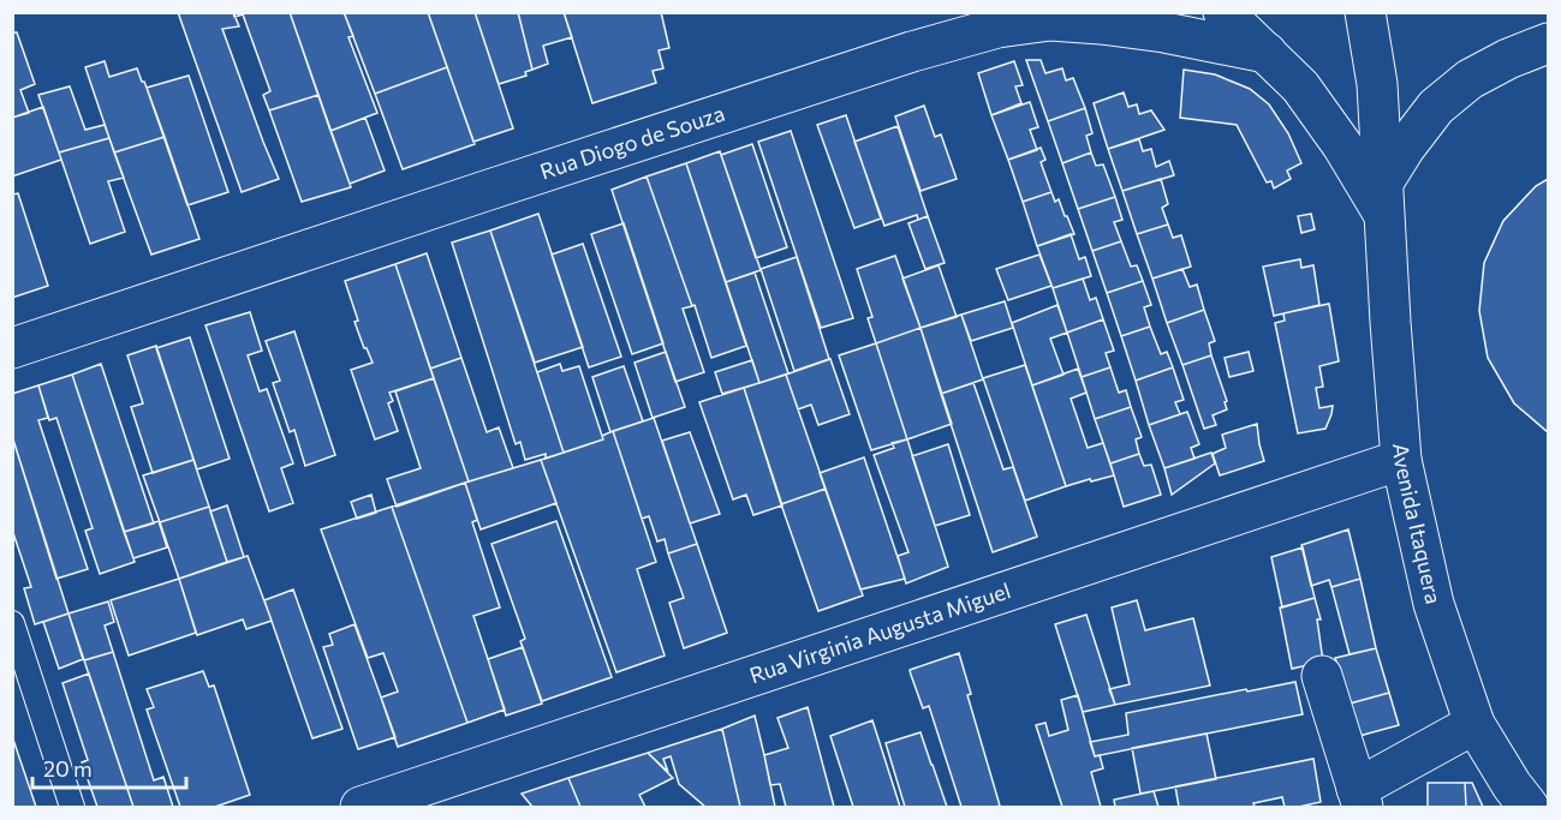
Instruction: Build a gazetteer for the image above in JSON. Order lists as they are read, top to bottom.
{
  "streets": {
    "street": ["Rua Diogo de Souza", "Avenida Itaquera", "Rua Virginia Augusta Miguel"]
  },
  "crossings": [
    ["Rua Diogo de Souza", "Avenida Itaquera"],
    ["Avenida Itaquera", "Rua Virginia Augusta Miguel"]
  ],
  "scale_bar": "20 m"
}
